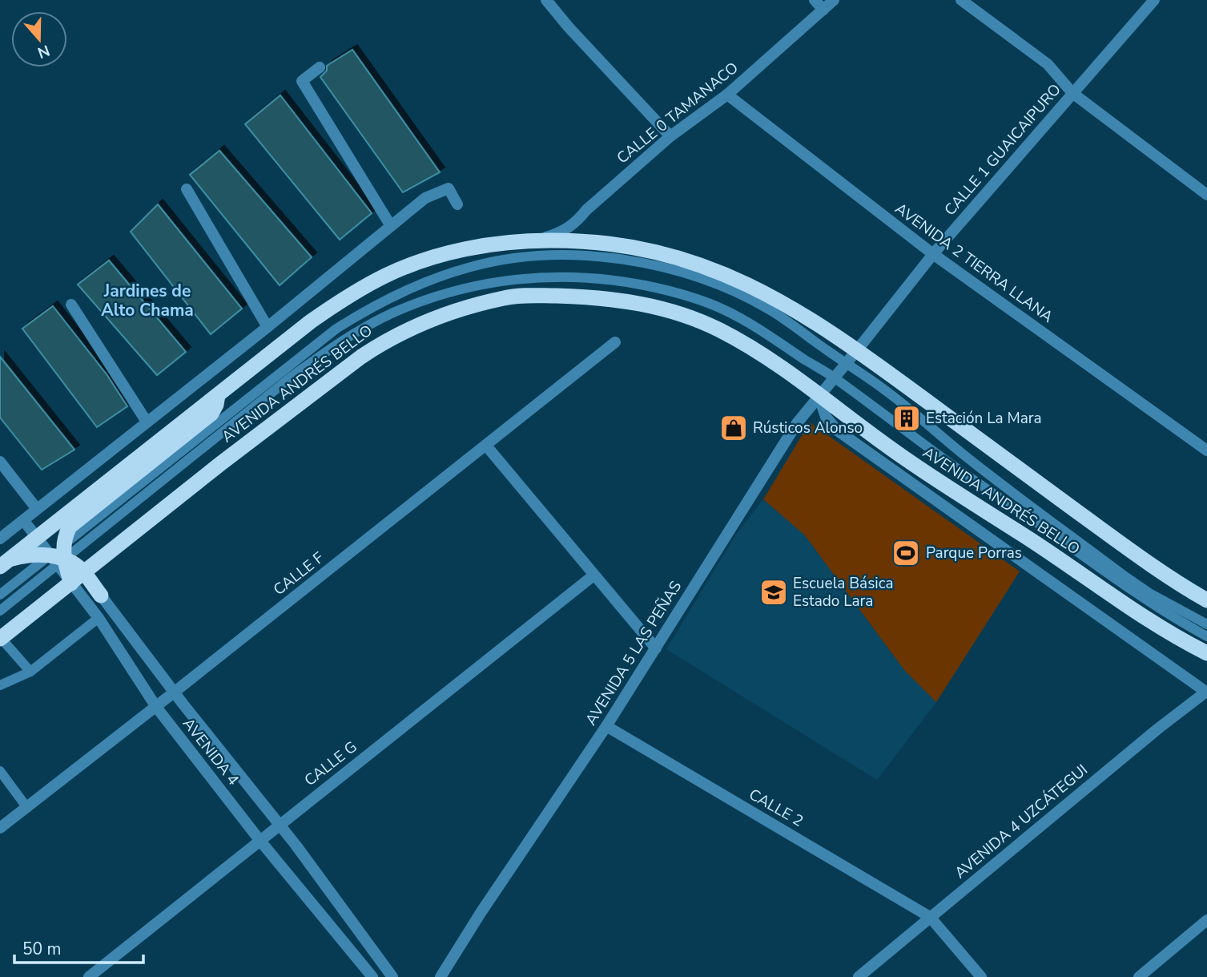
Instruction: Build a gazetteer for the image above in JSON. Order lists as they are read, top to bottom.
{
  "streets": {
    "highway": ["AVENIDA ANDRÉS BELLO"],
    "street": [
      "CALLE 0 TAMANACO",
      "CALLE 1 GUAICAIPURO",
      "AVENIDA 2 TIERRA LLANA",
      "CALLE F",
      "AVENIDA 5 LAS PEÑAS",
      "AVENIDA 4",
      "CALLE G",
      "CALLE 2",
      "AVENIDA 4 UZCÁTEGUI"
    ]
  },
  "crossings": [
    ["CALLE 0 TAMANACO", "AVENIDA 2 TIERRA LLANA"],
    ["CALLE 0 TAMANACO", "AVENIDA ANDRÉS BELLO"],
    ["CALLE 1 GUAICAIPURO", "AVENIDA 2 TIERRA LLANA"],
    ["CALLE 1 GUAICAIPURO", "AVENIDA ANDRÉS BELLO"],
    ["CALLE 1 GUAICAIPURO", "AVENIDA 5 LAS PEÑAS"],
    ["AVENIDA ANDRÉS BELLO", "AVENIDA 5 LAS PEÑAS"],
    ["AVENIDA ANDRÉS BELLO", "AVENIDA 4"],
    ["CALLE F", "AVENIDA 4"],
    ["AVENIDA 5 LAS PEÑAS", "CALLE 2"],
    ["AVENIDA 4", "CALLE G"],
    ["CALLE 2", "AVENIDA 4 UZCÁTEGUI"]
  ],
  "districts": ["Jardines de Alto Chama"],
  "places": {
    "building": ["Estación La Mara"],
    "shop": ["Rústicos Alonso"],
    "sports": ["Parque Porras"],
    "school or university": ["Escuela Básica Estado Lara"]
  },
  "scale_bar": "50 m",
  "north": "bottom"
}
